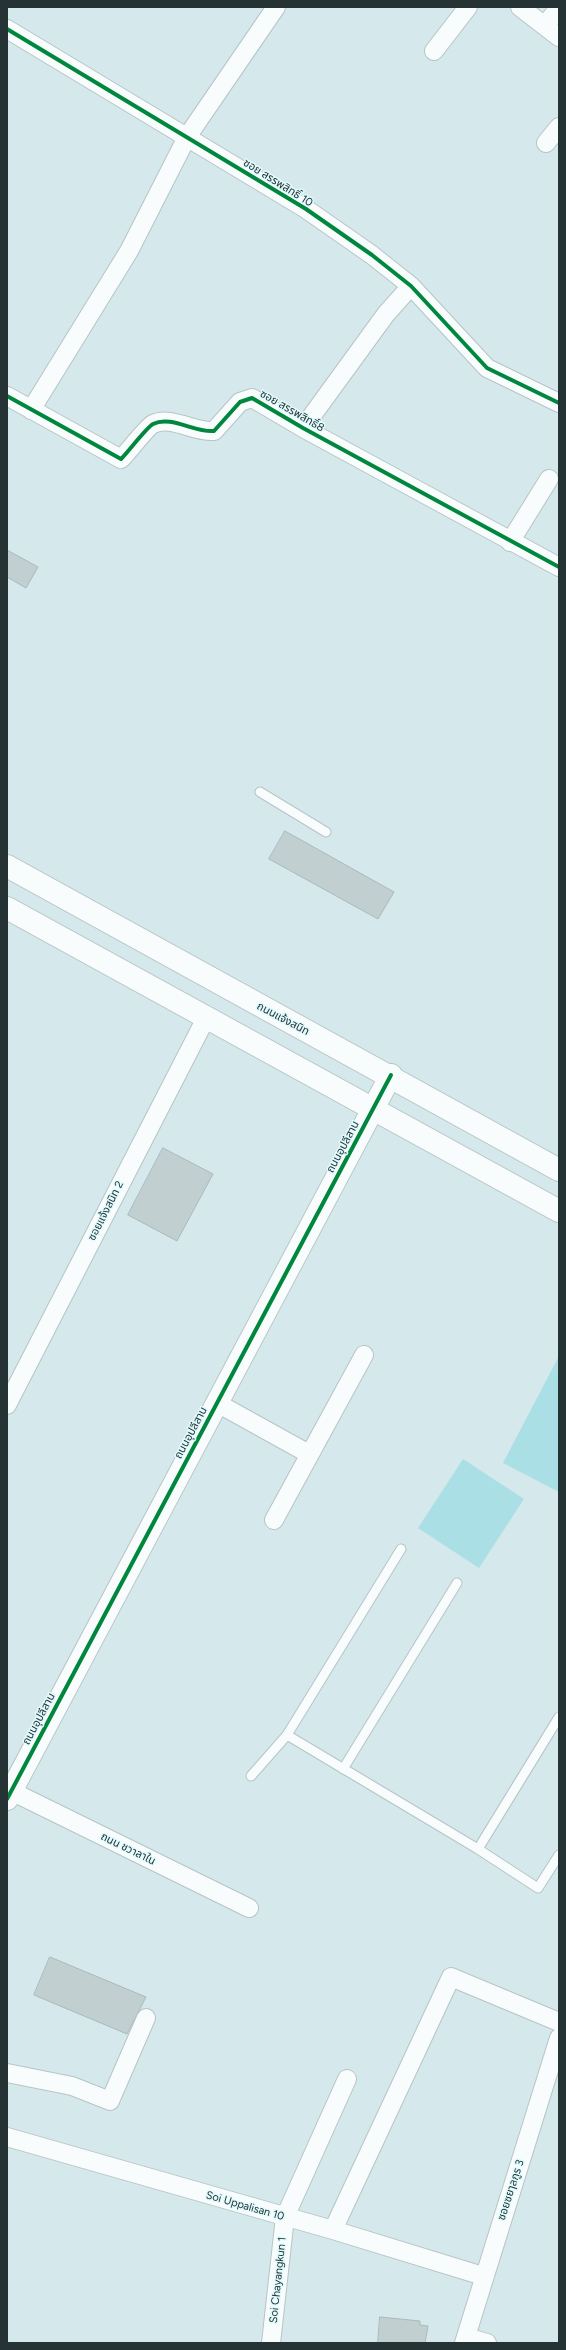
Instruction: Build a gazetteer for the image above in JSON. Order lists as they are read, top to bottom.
{
  "streets": {
    "main road": ["ถนนแจ้งสนิท", "ถนนอุปลีสาน"],
    "street": [
      "ซอย สรรพสิทธิ์ 10",
      "ซอย สรรพสิทธิ์8",
      "ซอยแจ้งสนิท 2",
      "ถนน ชวาลาใน",
      "ซอยซยๅลกูร 3",
      "Soi Uppalisan 10",
      "Soi Chayangkun 1"
    ]
  },
  "crossings": [
    ["ถนนแจ้งสนิท", "ถนนอุปลีสาน"],
    ["ถนนอุปลีสาน", "ถนน ชวาลาใน"],
    ["ซอยซยๅลกูร 3", "Soi Uppalisan 10"],
    ["Soi Uppalisan 10", "Soi Chayangkun 1"]
  ]
}
